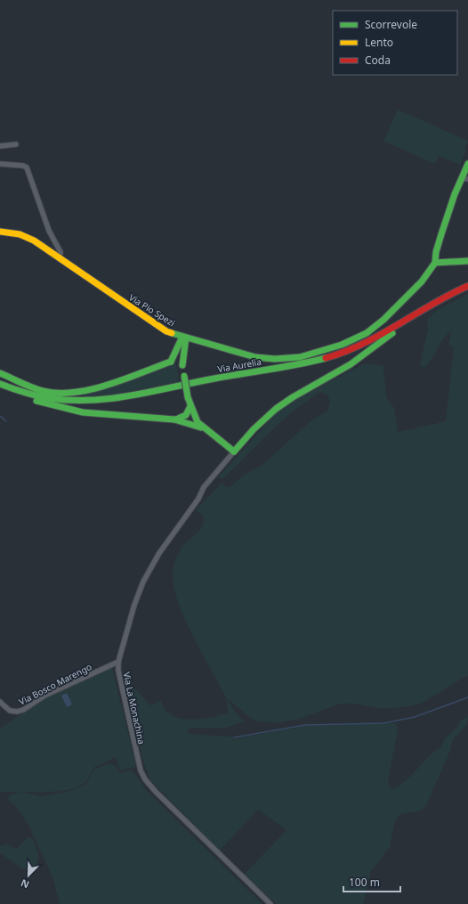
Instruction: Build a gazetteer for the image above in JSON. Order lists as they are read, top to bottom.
{
  "streets": {
    "main road": ["Via Pio Spezi", "Via Aurelia"],
    "street": ["Via Bosco Marengo", "Via La Monachina"]
  },
  "crossings": [
    ["Via Bosco Marengo", "Via La Monachina"]
  ],
  "legend": ["Scorrevole", "Lento", "Coda"],
  "scale_bar": "100 m",
  "north": "bottom left"
}
